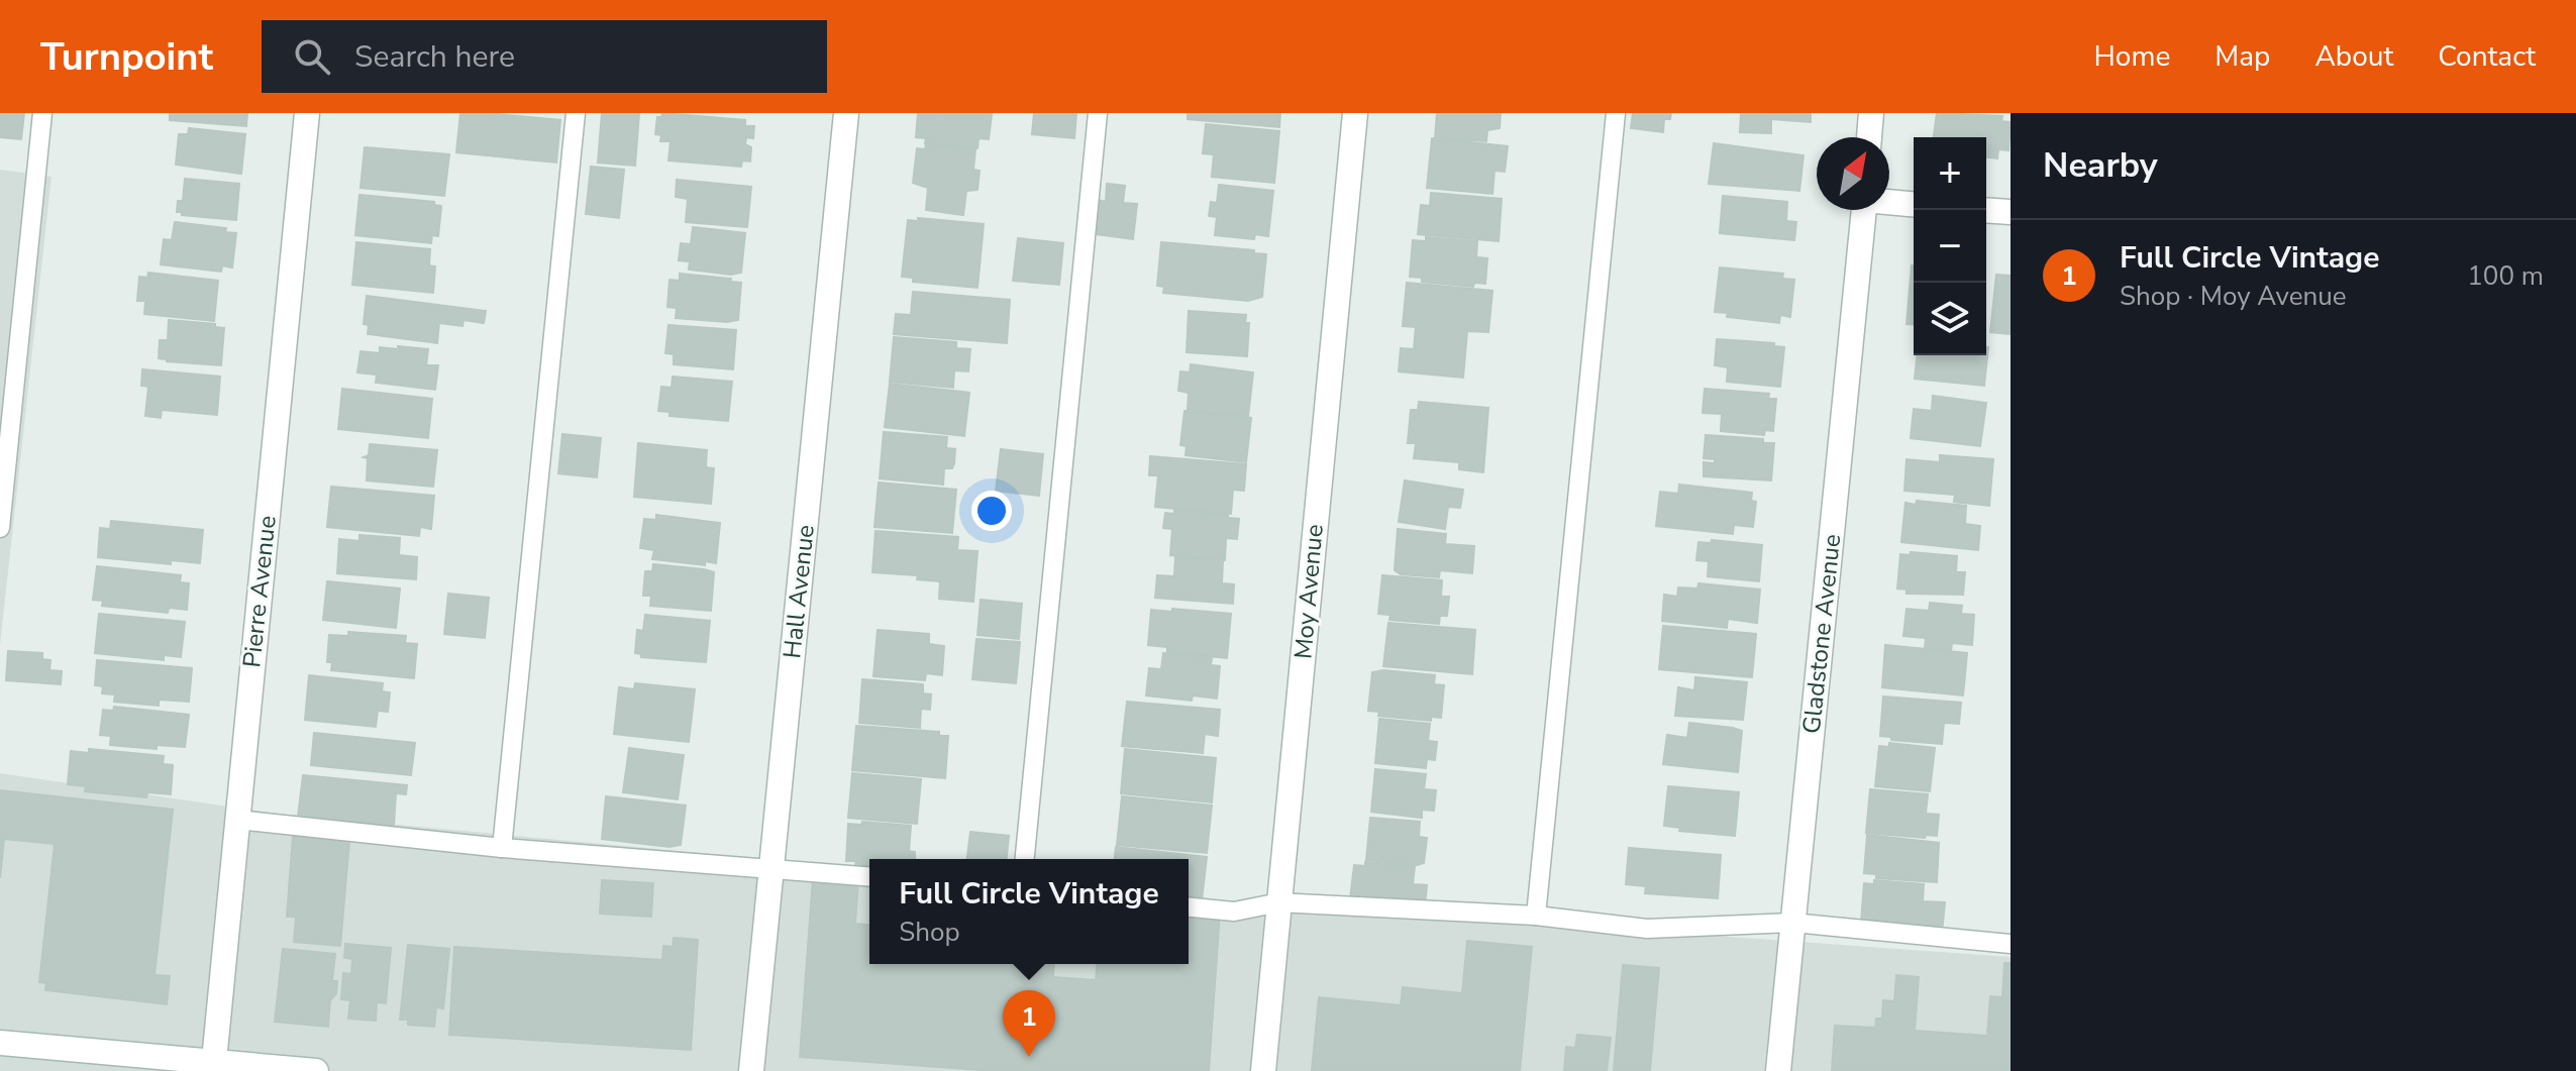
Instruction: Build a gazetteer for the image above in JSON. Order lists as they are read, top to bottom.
{
  "streets": {
    "street": [
      "Pierre Avenue",
      "Hall Avenue",
      "Moy Avenue",
      "Gladstone Avenue"
    ]
  },
  "north": "top right",
  "page": {
    "header": "Turnpoint",
    "search": "Search here",
    "nav": [
      "Home",
      "Map",
      "About",
      "Contact"
    ],
    "heading": "Nearby",
    "map_buttons": ["+", "−"],
    "list": [
      {
        "mark": "1",
        "name": "Full Circle Vintage",
        "note": "Shop · Moy Avenue",
        "value": "100 m"
      }
    ],
    "popup": ["Full Circle Vintage", "Shop"],
    "pins": "1"
  }
}
